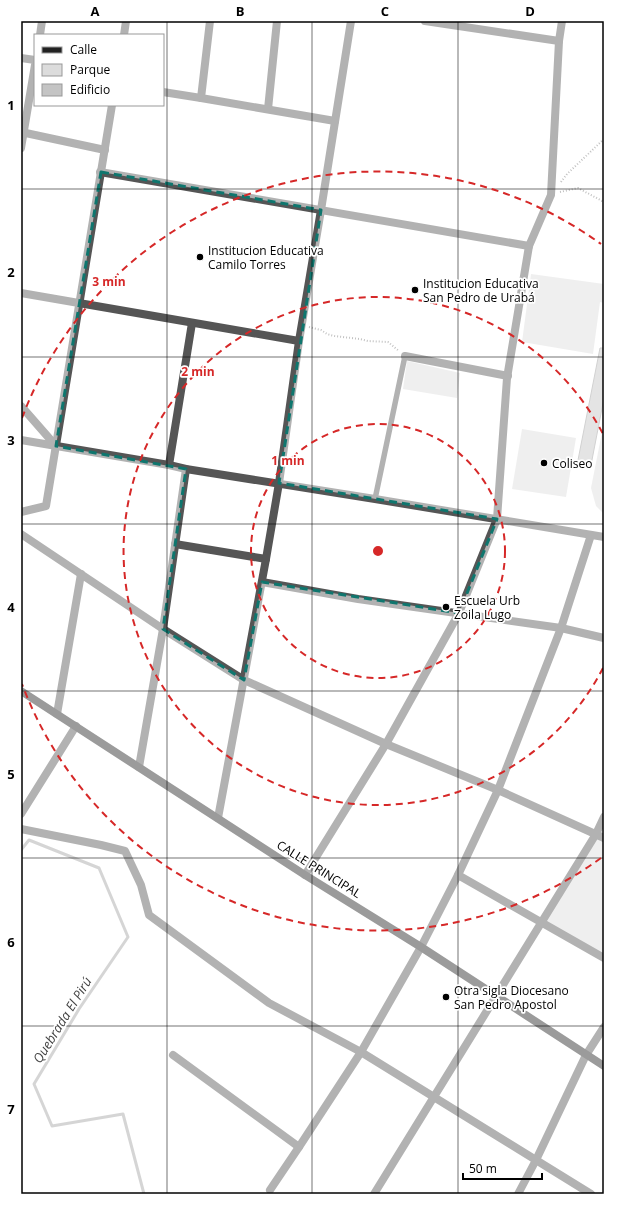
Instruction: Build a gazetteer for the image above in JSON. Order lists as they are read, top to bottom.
{
  "streets": {
    "main road": ["CALLE PRINCIPAL"]
  },
  "water": ["Quebrada El Pirú"],
  "places": [
    "Institucion Educativa Camilo Torres",
    "Institucion Educativa San Pedro de Urabá",
    "Coliseo",
    "Escuela Urb Zoila Lugo",
    "Otra sigla Diocesano San Pedro Apostol"
  ],
  "legend": ["Calle", "Parque", "Edificio"],
  "scale_bar": "50 m",
  "grid": {
    "columns": [
      "A",
      "B",
      "C",
      "D"
    ],
    "rows": [
      "1",
      "2",
      "3",
      "4",
      "5",
      "6",
      "7"
    ]
  },
  "rings": ["3 min", "2 min", "1 min"]
}
